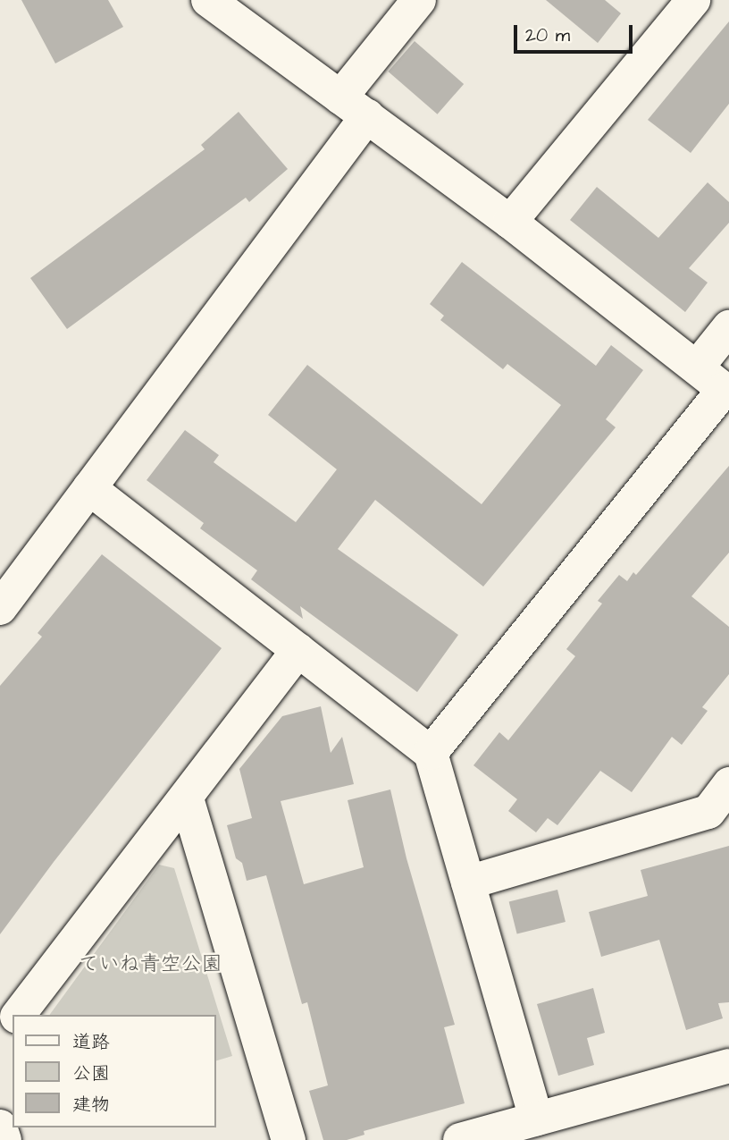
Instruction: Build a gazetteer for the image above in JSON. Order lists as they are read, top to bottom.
{
  "parks": ["ていね青空公園"],
  "legend": ["道路", "公園", "建物"],
  "scale_bar": "20 m"
}
